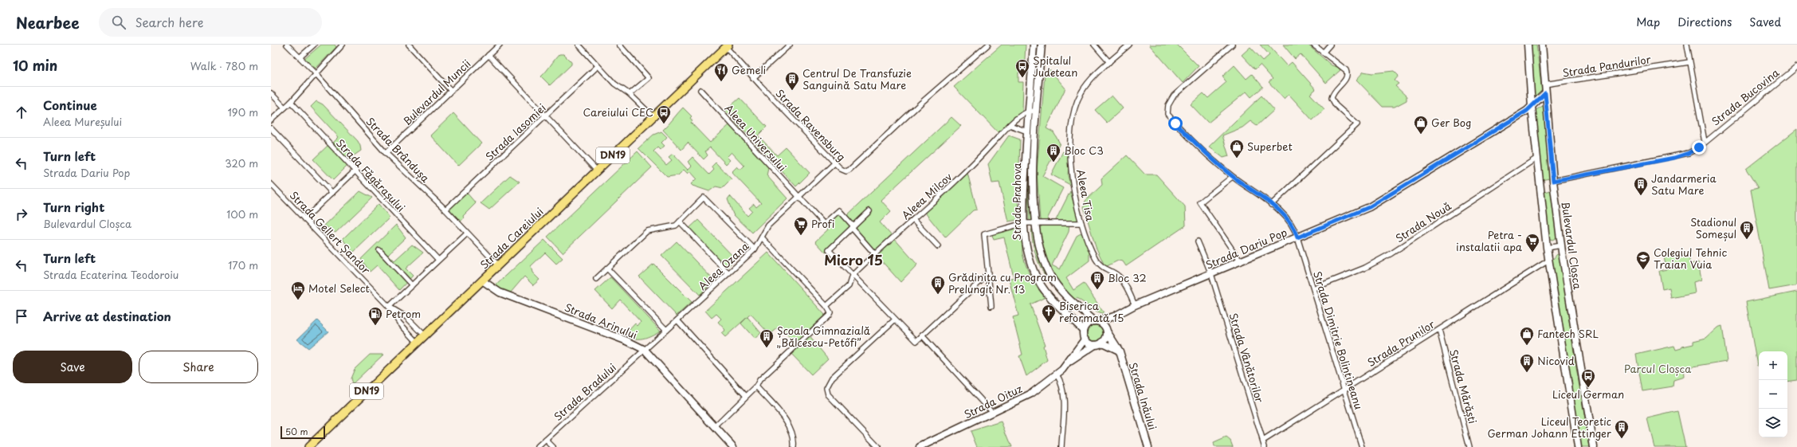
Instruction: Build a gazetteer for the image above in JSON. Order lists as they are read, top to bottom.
{
  "streets": {
    "main road": ["DN19", "Strada Careiului"],
    "street": [
      "Strada Pandurilor",
      "Bulevardul Muncii",
      "Strada Bucovina",
      "Strada Ravensburg",
      "Strada Iasomiei",
      "Aleea Universului",
      "Strada Brândușa",
      "Strada Făgărașului",
      "Aleea Tisa",
      "Aleea Milcov",
      "Strada Prahova",
      "Strada Nouă",
      "Strada Gellert Șandor",
      "Bulevardul Cloșca",
      "Strada Dariu Pop",
      "Aleea Ozana",
      "Strada Arinului",
      "Strada Dimitrie Bolintineanu",
      "Strada Prunilor",
      "Strada Vânătorilor",
      "Strada Mărăști",
      "Strada Bradului",
      "Strada Inăului",
      "Strada Oituz"
    ]
  },
  "crossings": [
    ["Strada Pandurilor", "Bulevardul Cloșca"],
    ["Bulevardul Muncii", "Strada Brândușa"],
    ["Strada Bucovina", "Bulevardul Cloșca"],
    ["Strada Ravensburg", "Strada Careiului"],
    ["Strada Ravensburg", "Aleea Ozana"],
    ["Strada Iasomiei", "Strada Brândușa"],
    ["Aleea Universului", "Aleea Ozana"],
    ["Strada Brândușa", "Strada Careiului"],
    ["Aleea Tisa", "Strada Dariu Pop"],
    ["Aleea Milcov", "Strada Prahova"],
    ["Strada Prahova", "Strada Dariu Pop"],
    ["Strada Prahova", "Strada Inăului"],
    ["Strada Prahova", "Strada Oituz"],
    ["Strada Nouă", "Strada Dimitrie Bolintineanu"],
    ["Strada Gellert Șandor", "Strada Careiului"],
    ["Strada Careiului", "Strada Arinului"],
    ["Bulevardul Cloșca", "Strada Dariu Pop"],
    ["Strada Dariu Pop", "Strada Dimitrie Bolintineanu"],
    ["Strada Dariu Pop", "Strada Vânătorilor"],
    ["Strada Dariu Pop", "Strada Inăului"],
    ["Strada Dariu Pop", "Strada Oituz"],
    ["Aleea Ozana", "Strada Arinului"],
    ["Aleea Ozana", "Strada Bradului"],
    ["Strada Arinului", "Strada Bradului"],
    ["Strada Dimitrie Bolintineanu", "Strada Prunilor"],
    ["Strada Prunilor", "Strada Vânătorilor"],
    ["Strada Prunilor", "Strada Mărăști"],
    ["Strada Inăului", "Strada Oituz"]
  ],
  "districts": ["Micro 15"],
  "parks": ["Parcul Cloșca"],
  "places": {
    "bus stop": ["Spitalul Judetean", "Careiului CEC", "Liceul German"],
    "restaurant": ["Gemeli"],
    "building": [
      "Centrul De Transfuzie Sanguină Satu Mare",
      "Bloc C3",
      "Jandarmeria Satu Mare",
      "Stadionul Someșul",
      "Bloc 32",
      "Grădinița cu Program Prelungit Nr. 13",
      "Școala Gimnazială „Bălcescu-Petőfi”",
      "Nicovid",
      "Liceul Teoretic German Johann Ettinger"
    ],
    "shop": ["Ger Bog", "Superbet", "Fantech SRL"],
    "supermarket": ["Profi", "Petra - instalatii apa"],
    "school or university": ["Colegiul Tehnic Traian Vuia"],
    "hotel": ["Motel Select"],
    "church": ["Biserica reformată 15"],
    "fuel station": ["Petrom"]
  },
  "scale_bar": "50 m",
  "page": {
    "header": "Nearbee",
    "search": "Search here",
    "nav": ["Map", "Directions", "Saved"],
    "heading": ["10 min", "Walk · 780 m"],
    "list": [
      ["Continue", "Aleea Mureșului", "190 m"],
      ["Turn left", "Strada Dariu Pop", "320 m"],
      ["Turn right", "Bulevardul Cloșca", "100 m"],
      ["Turn left", "Strada Ecaterina Teodoroiu", "170 m"],
      "Arrive at destination"
    ],
    "buttons": ["Save", "Share"],
    "map_buttons": ["+", "−"],
    "scale": "50 m"
  }
}
